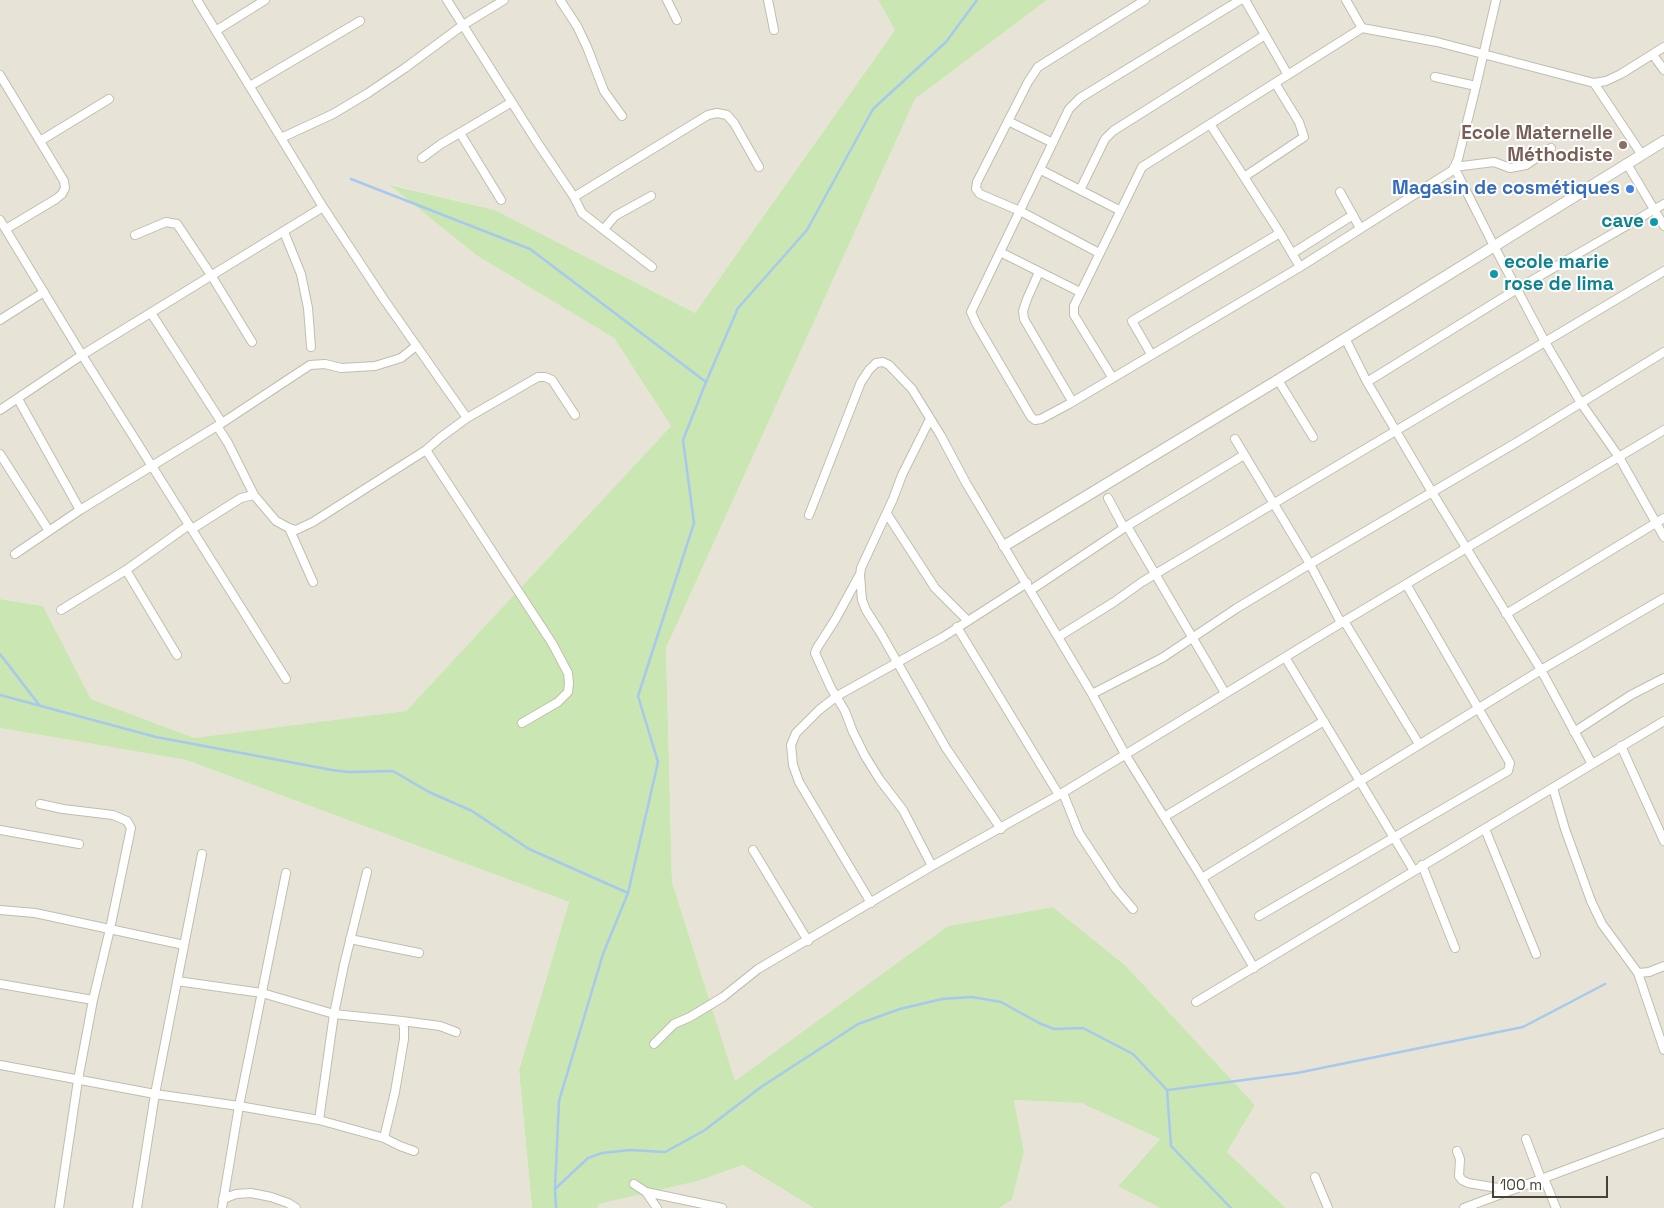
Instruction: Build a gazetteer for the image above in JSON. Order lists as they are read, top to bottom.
{
  "places": [
    "Ecole Maternelle Méthodiste",
    "Magasin de cosmétiques",
    "cave",
    "ecole marie rose de lima"
  ],
  "scale_bar": "100 m"
}
